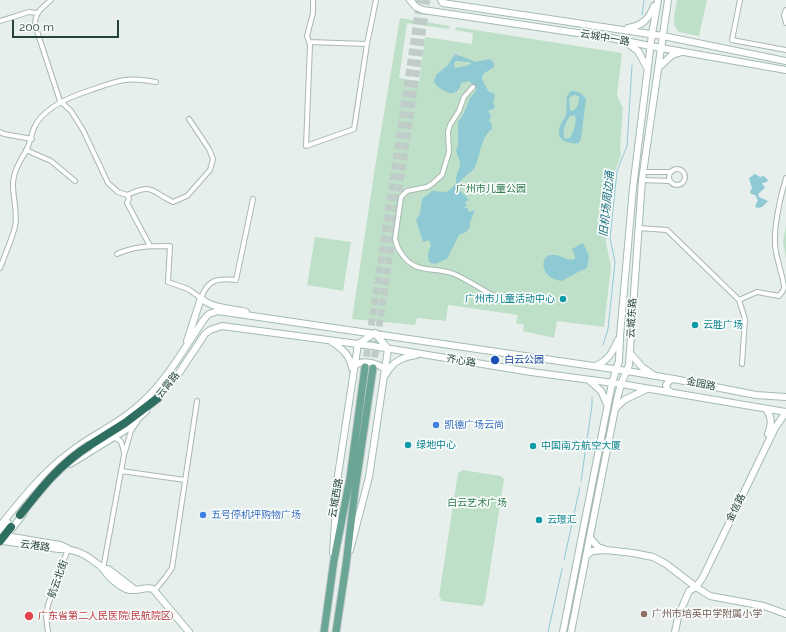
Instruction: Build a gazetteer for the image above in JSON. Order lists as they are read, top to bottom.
{
  "streets": {
    "main road": [
      "云城中一路",
      "云城东路",
      "齐心路",
      "金园路",
      "云霄路",
      "云城西路",
      "金信路",
      "云港路"
    ],
    "street": ["航云北街"]
  },
  "crossings": [
    ["云城中一路", "云城东路"],
    ["云城东路", "齐心路"],
    ["云城东路", "金园路"],
    ["齐心路", "金园路"],
    ["齐心路", "云霄路"],
    ["金园路", "金信路"],
    ["云霄路", "云港路"],
    ["云港路", "航云北街"]
  ],
  "water": ["旧机场周边涌"],
  "parks": ["广州市儿童公园", "白云艺术广场"],
  "places": [
    "广州市儿童活动中心",
    "云胜广场",
    "白云公园",
    "凯德广场云尚",
    "绿地中心",
    "中国南方航空大厦",
    "五号停机坪购物广场",
    "云璟汇",
    "广州市培英中学附属小学",
    "广东省第二人民医院(民航院区)"
  ],
  "scale_bar": "200 m"
}
